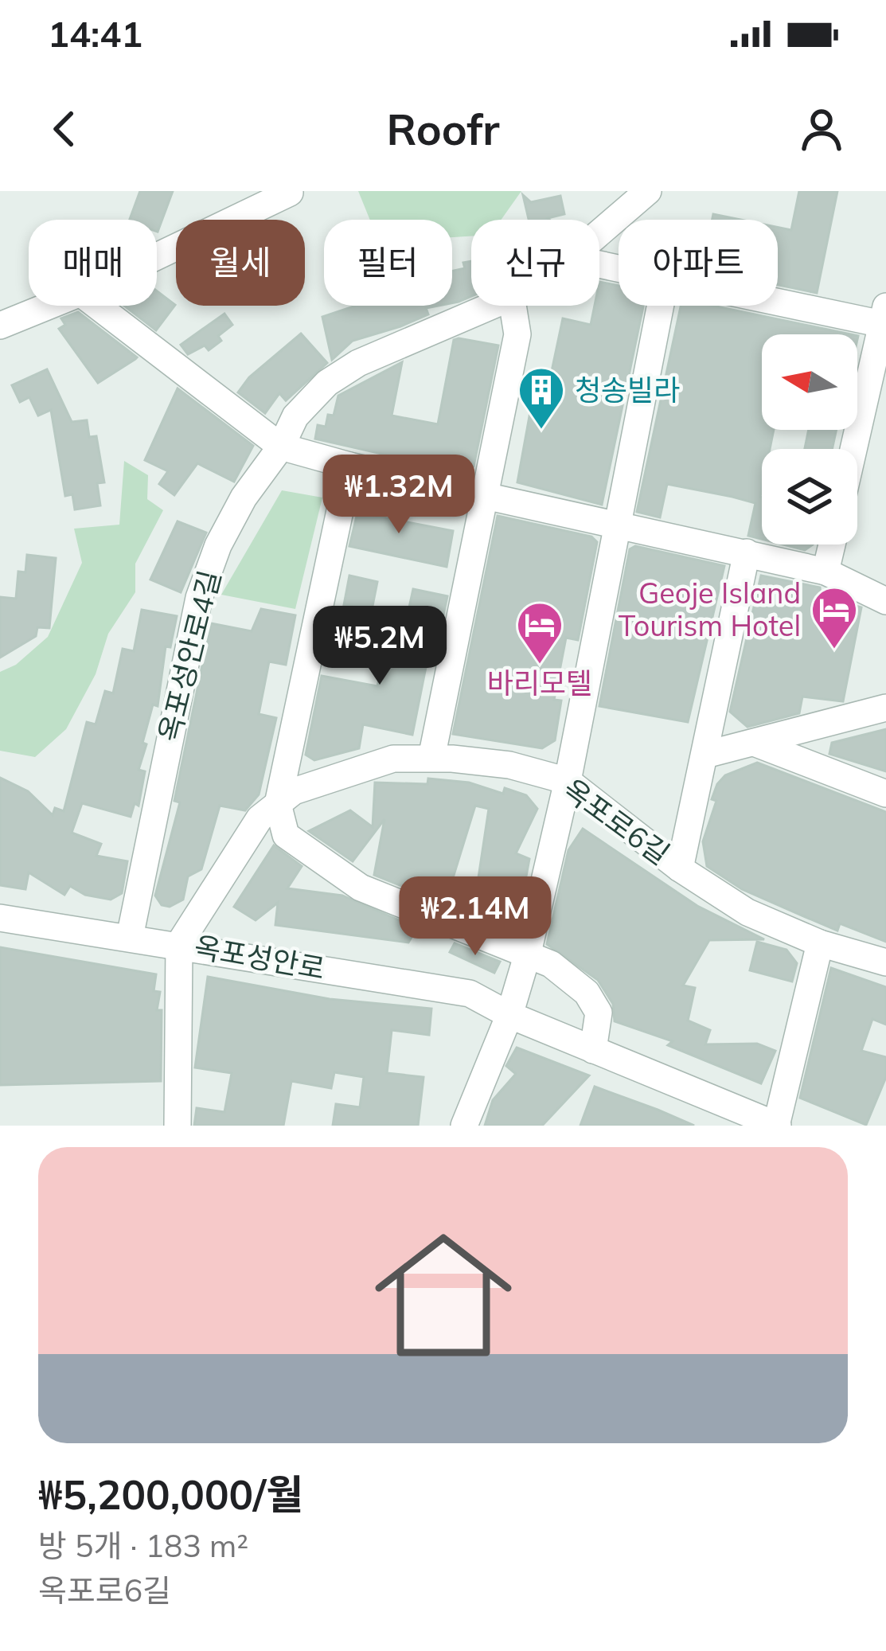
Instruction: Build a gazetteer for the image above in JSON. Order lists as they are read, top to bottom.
{
  "streets": {
    "street": ["옥포성안로4길", "옥포로6길", "옥포성안로"]
  },
  "crossings": [
    ["옥포성안로4길", "옥포성안로"],
    ["옥포로6길", "옥포성안로"]
  ],
  "places": {
    "building": ["청송빌라"],
    "hotel": ["Geoje Island Tourism Hotel", "바리모텔"]
  },
  "north": "left",
  "page": {
    "status": "14:41",
    "header": "Roofr",
    "chip": [
      "매매",
      "월세",
      "필터",
      "신규",
      "아파트"
    ],
    "price": ["₩1.32M", "₩5.2M", "₩2.14M"],
    "list": [
      {
        "name": "₩5,200,000/월",
        "note": "방 5개 · 183 m² · 옥포로6길"
      }
    ]
  }
}
